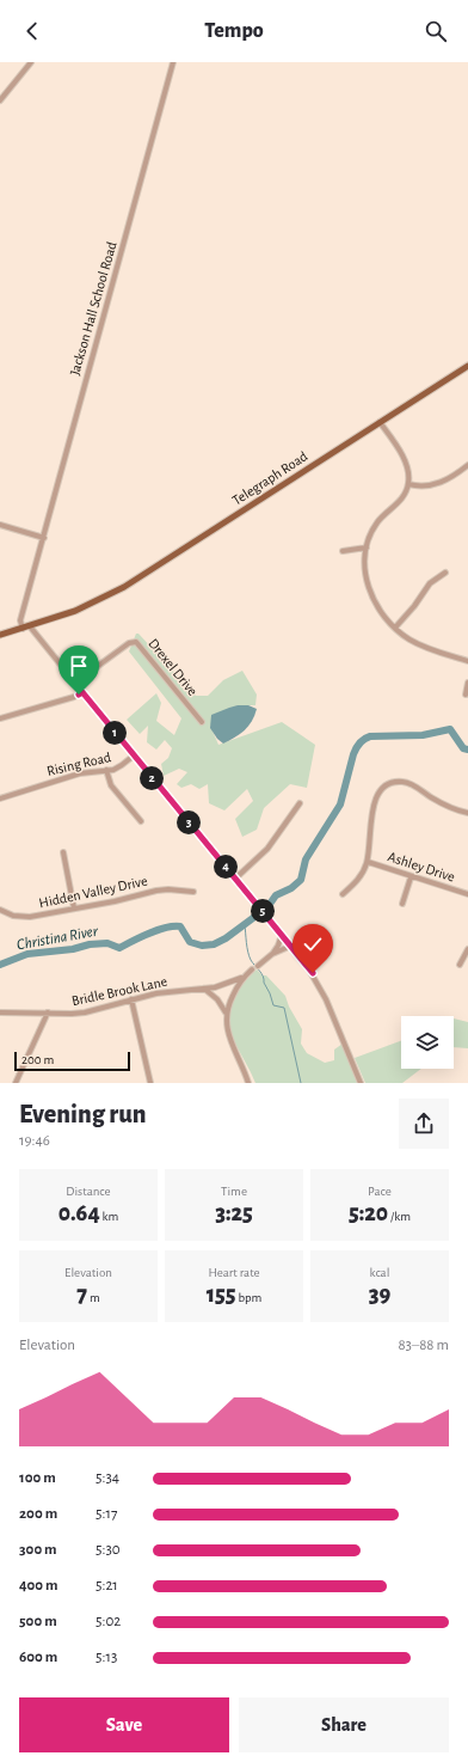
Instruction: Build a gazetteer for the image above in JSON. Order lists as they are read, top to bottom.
{
  "streets": {
    "main road": ["Telegraph Road"],
    "street": [
      "Jackson Hall School Road",
      "Drexel Drive",
      "Rising Road",
      "Ashley Drive",
      "Hidden Valley Drive",
      "Bridle Brook Lane"
    ]
  },
  "crossings": [
    ["Jackson Hall School Road", "Telegraph Road"]
  ],
  "water": ["Christina River"],
  "scale_bar": "200 m",
  "page": {
    "header": "Tempo",
    "pins": [
      "1",
      "2",
      "3",
      "4",
      "5"
    ],
    "scale": "200 m",
    "heading": ["Evening run", "19:46"],
    "stats": [
      ["Distance", "0.64 km"],
      ["Time", "3:25"],
      ["Pace", "5:20 /km"],
      ["Elevation", "7 m"],
      ["Heart rate", "155 bpm"],
      ["kcal", "39"]
    ],
    "chart": ["Elevation", "83–88 m"],
    "list": [
      {
        "name": "100 m",
        "note": "5:34"
      },
      {
        "name": "200 m",
        "note": "5:17"
      },
      {
        "name": "300 m",
        "note": "5:30"
      },
      {
        "name": "400 m",
        "note": "5:21"
      },
      {
        "name": "500 m",
        "note": "5:02"
      },
      {
        "name": "600 m",
        "note": "5:13"
      }
    ],
    "buttons": ["Save", "Share"]
  }
}
